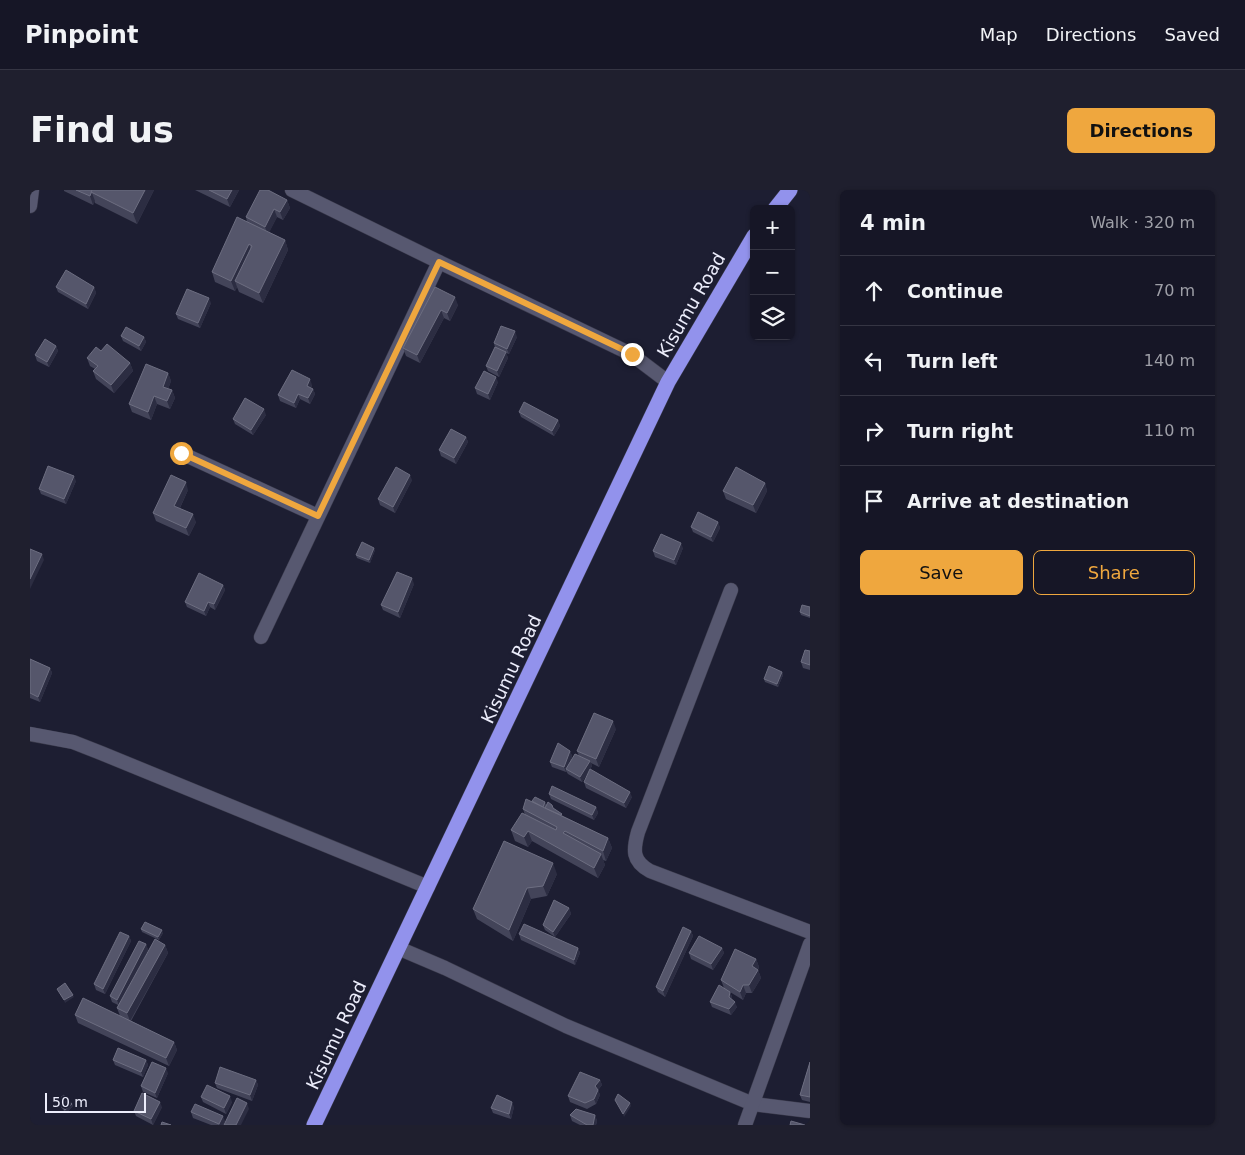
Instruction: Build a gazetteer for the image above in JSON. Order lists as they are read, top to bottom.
{
  "streets": {
    "highway": ["Kisumu Road"]
  },
  "scale_bar": "50 m",
  "page": {
    "header": "Pinpoint",
    "nav": ["Map", "Directions", "Saved"],
    "buttons": [
      "Directions",
      ["Save", "Share"]
    ],
    "title": "Find us",
    "heading": ["4 min", "Walk · 320 m"],
    "map_buttons": ["+", "−"],
    "list": [
      ["Continue", "70 m"],
      ["Turn left", "140 m"],
      ["Turn right", "110 m"],
      "Arrive at destination"
    ],
    "scale": "50 m"
  }
}
